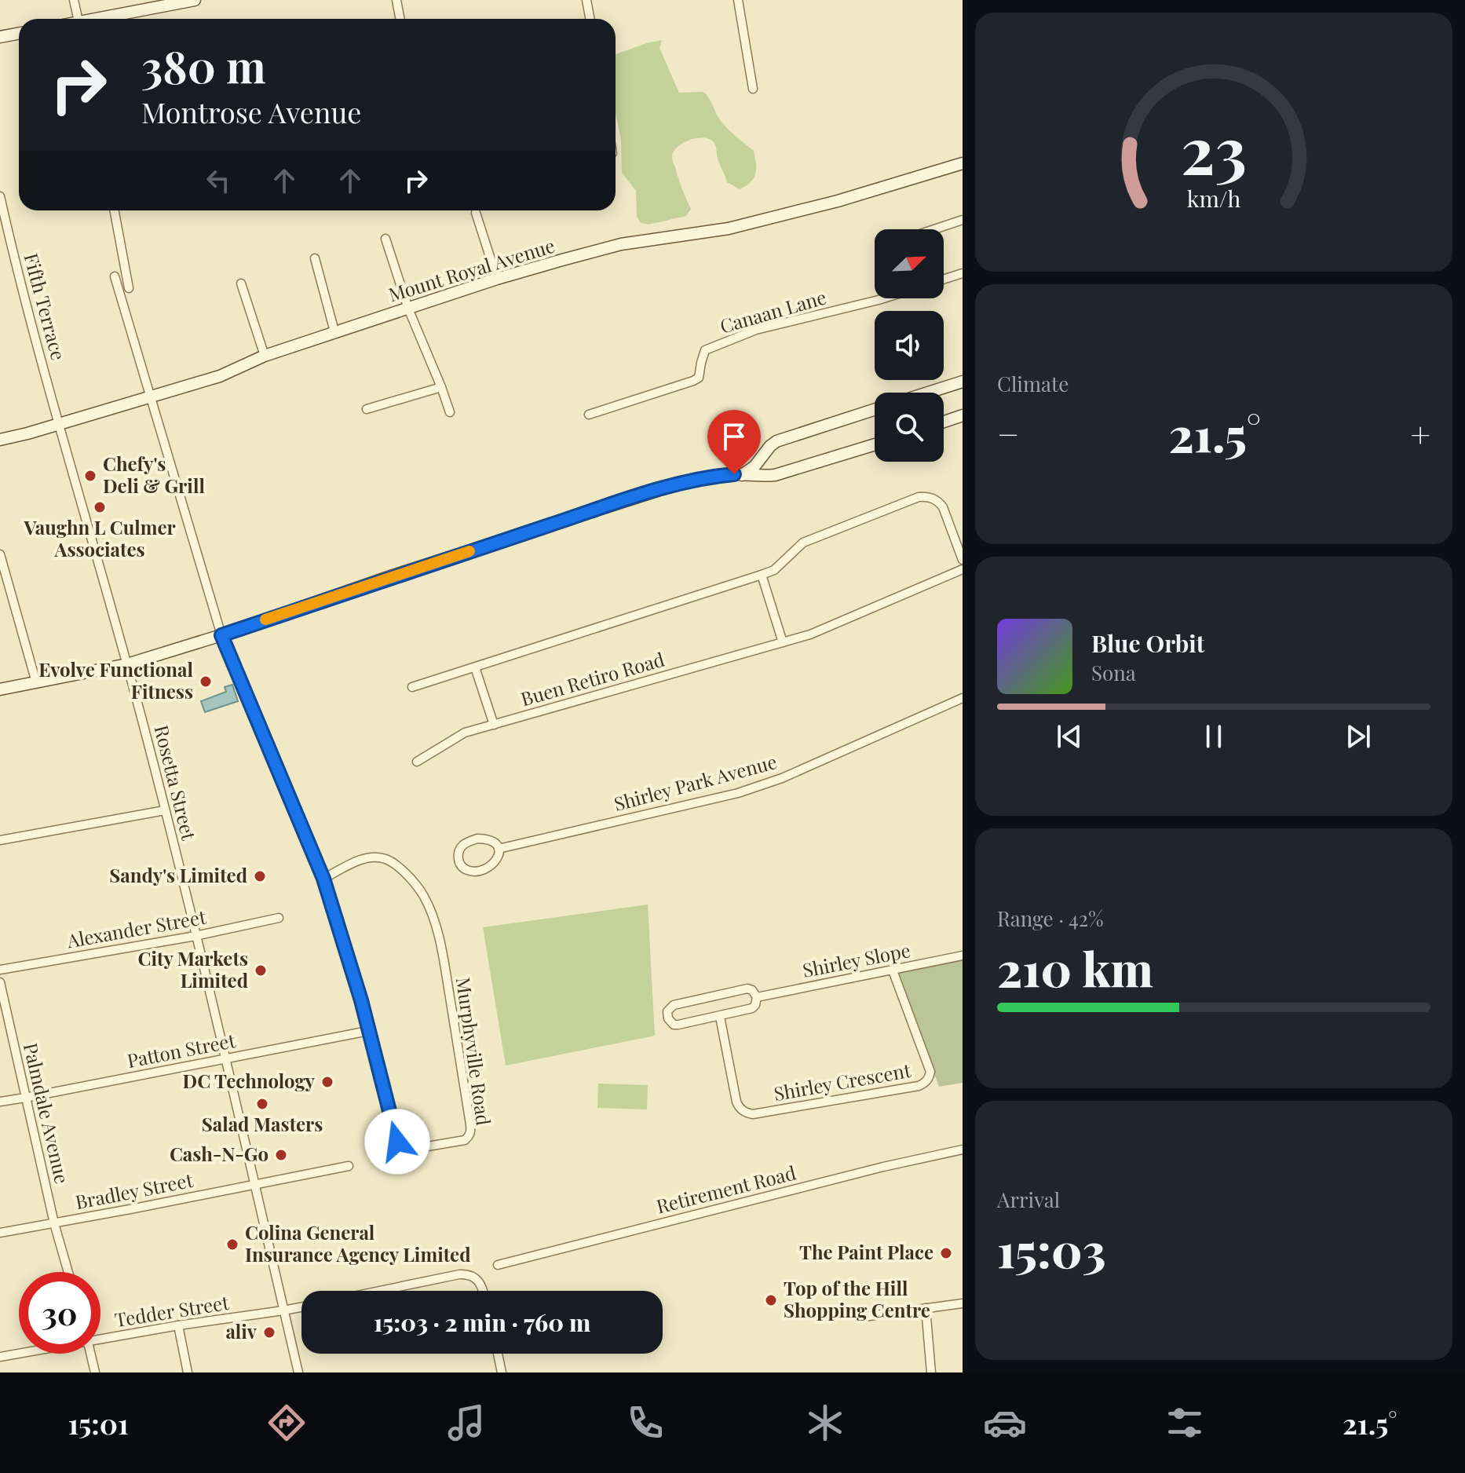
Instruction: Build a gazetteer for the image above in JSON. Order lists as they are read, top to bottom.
{
  "streets": {
    "street": [
      "Mount Royal Avenue",
      "Fifth Terrace",
      "Canaan Lane",
      "Buen Retiro Road",
      "Rosetta Street",
      "Shirley Park Avenue",
      "Alexander Street",
      "Shirley Slope",
      "Patton Street",
      "Murphyville Road",
      "Shirley Crescent",
      "Palmdale Avenue",
      "Retirement Road",
      "Bradley Street",
      "Tedder Street"
    ]
  },
  "crossings": [
    ["Mount Royal Avenue", "Fifth Terrace"],
    ["Mount Royal Avenue", "Rosetta Street"],
    ["Mount Royal Avenue", "Murphyville Road"],
    ["Fifth Terrace", "Rosetta Street"],
    ["Rosetta Street", "Alexander Street"],
    ["Rosetta Street", "Patton Street"],
    ["Rosetta Street", "Bradley Street"],
    ["Rosetta Street", "Tedder Street"],
    ["Shirley Slope", "Shirley Crescent"],
    ["Patton Street", "Murphyville Road"],
    ["Patton Street", "Palmdale Avenue"],
    ["Palmdale Avenue", "Bradley Street"]
  ],
  "places": [
    "Chefy's Deli & Grill",
    "Vaughn L Culmer Associates",
    "Evolve Functional Fitness",
    "Sandy's Limited",
    "City Markets Limited",
    "DC Technology",
    "Salad Masters",
    "Cash-N-Go",
    "Colina General Insurance Agency Limited",
    "The Paint Place",
    "Top of the Hill Shopping Centre",
    "aliv"
  ],
  "north": "top right",
  "page": {
    "turn": ["380 m", "Montrose Avenue"],
    "tile": [
      "Climate",
      ["Range · 42%", "210 km"],
      ["Arrival", "15:03"]
    ],
    "heat": ["−", "21.5°", "+"],
    "song": ["Blue Orbit", "Sona"],
    "limit": "30",
    "trip": "15:03 · 2 min · 760 m",
    "tabs": ["15:01", "21.5°"],
    "gauge": ["23", "km/h"]
  }
}
